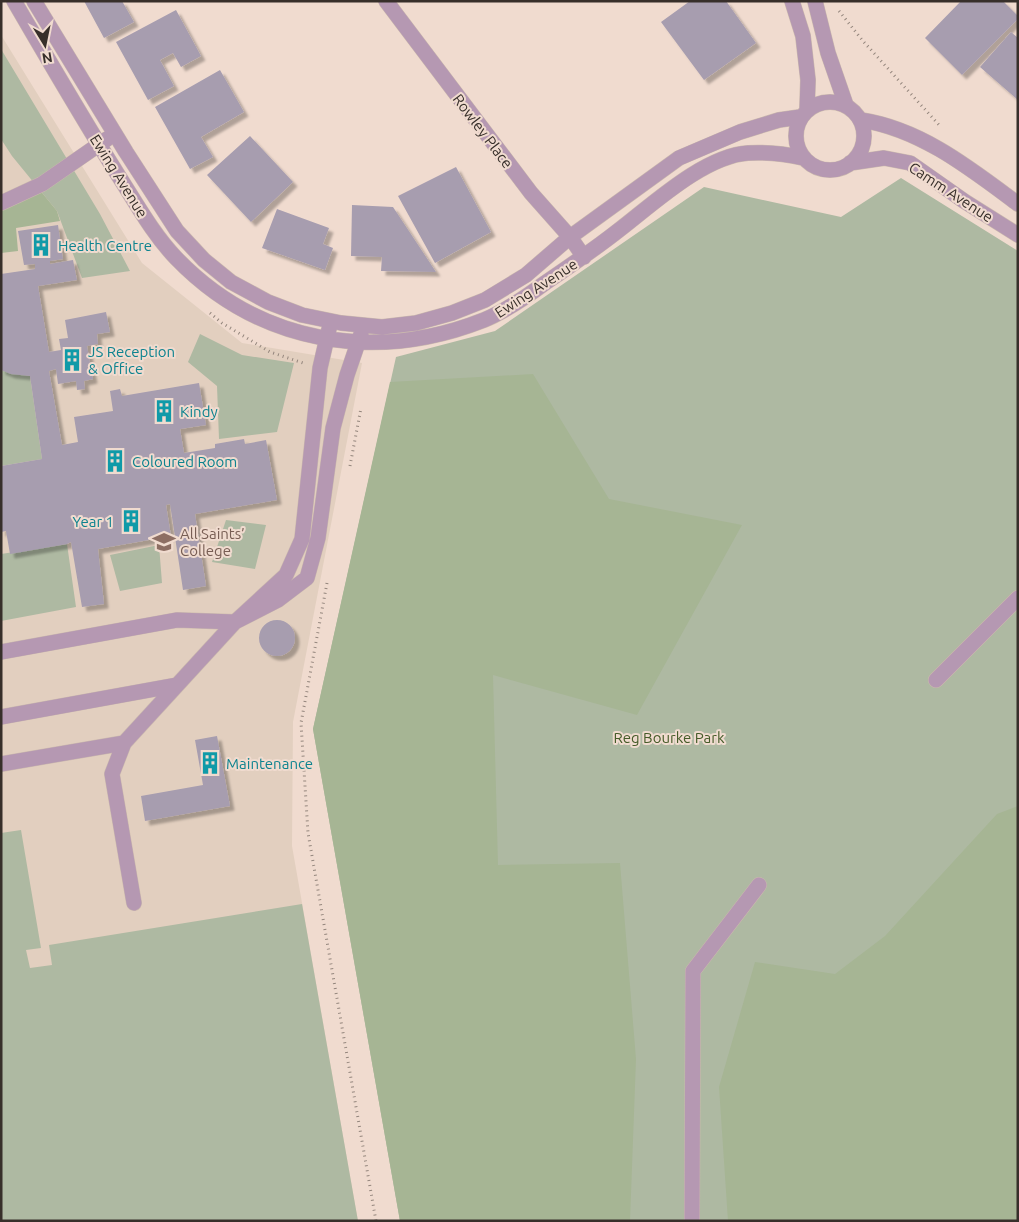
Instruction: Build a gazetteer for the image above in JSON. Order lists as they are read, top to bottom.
{
  "streets": {
    "street": ["Rowley Place", "Ewing Avenue", "Camm Avenue"]
  },
  "crossings": [
    ["Rowley Place", "Ewing Avenue"],
    ["Ewing Avenue", "Camm Avenue"]
  ],
  "parks": ["Reg Bourke Park"],
  "places": {
    "building": [
      "Health Centre",
      "JS Reception & Office",
      "Kindy",
      "Coloured Room",
      "Year 1",
      "Maintenance"
    ],
    "school or university": ["All Saints’ College"]
  },
  "north": "bottom"
}
